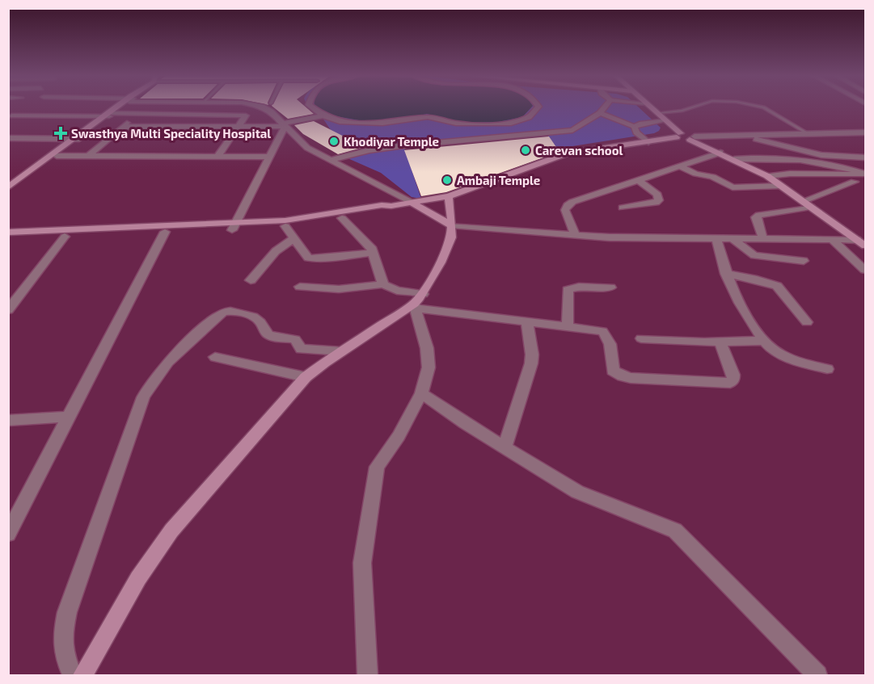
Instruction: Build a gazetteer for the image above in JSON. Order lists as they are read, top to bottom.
{
  "places": {
    "health": ["Swasthya Multi Speciality Hospital"],
    "other": ["Khodiyar Temple", "Carevan school", "Ambaji Temple"]
  }
}
